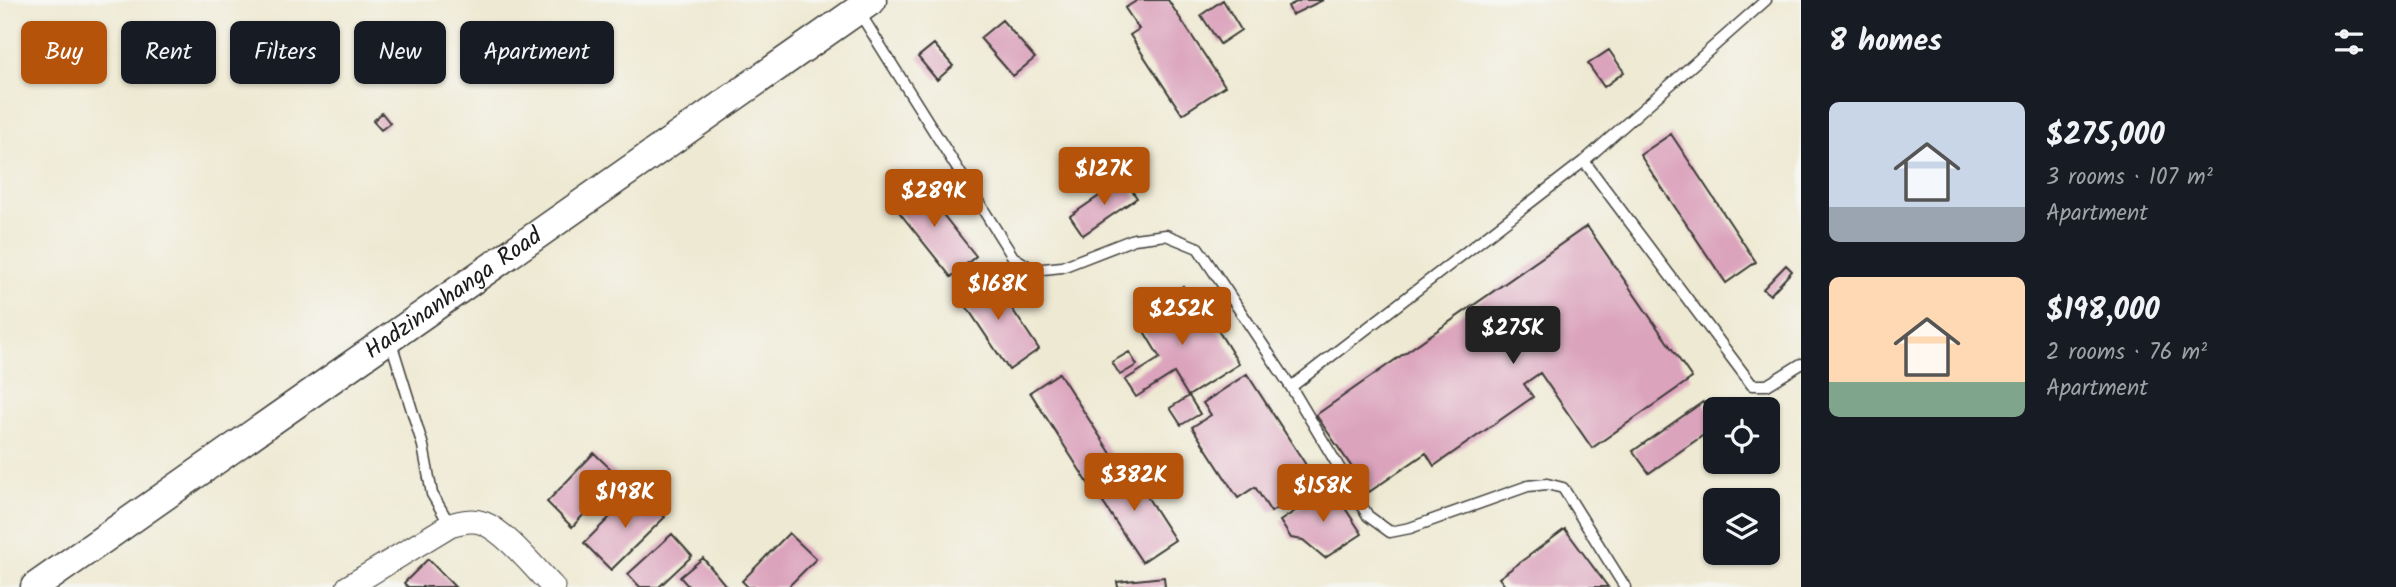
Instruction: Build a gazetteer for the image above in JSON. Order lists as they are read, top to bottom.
{
  "streets": {
    "street": ["Hadzinanhanga Road"]
  },
  "page": {
    "heading": "8 homes",
    "chip": [
      "Buy",
      "Rent",
      "Filters",
      "New",
      "Apartment"
    ],
    "list": [
      {
        "name": "$275,000",
        "note": "3 rooms · 107 m² · Apartment"
      },
      {
        "name": "$198,000",
        "note": "2 rooms · 76 m² · Apartment"
      }
    ],
    "price": [
      "$127K",
      "$289K",
      "$168K",
      "$252K",
      "$275K",
      "$382K",
      "$158K",
      "$198K"
    ]
  }
}
